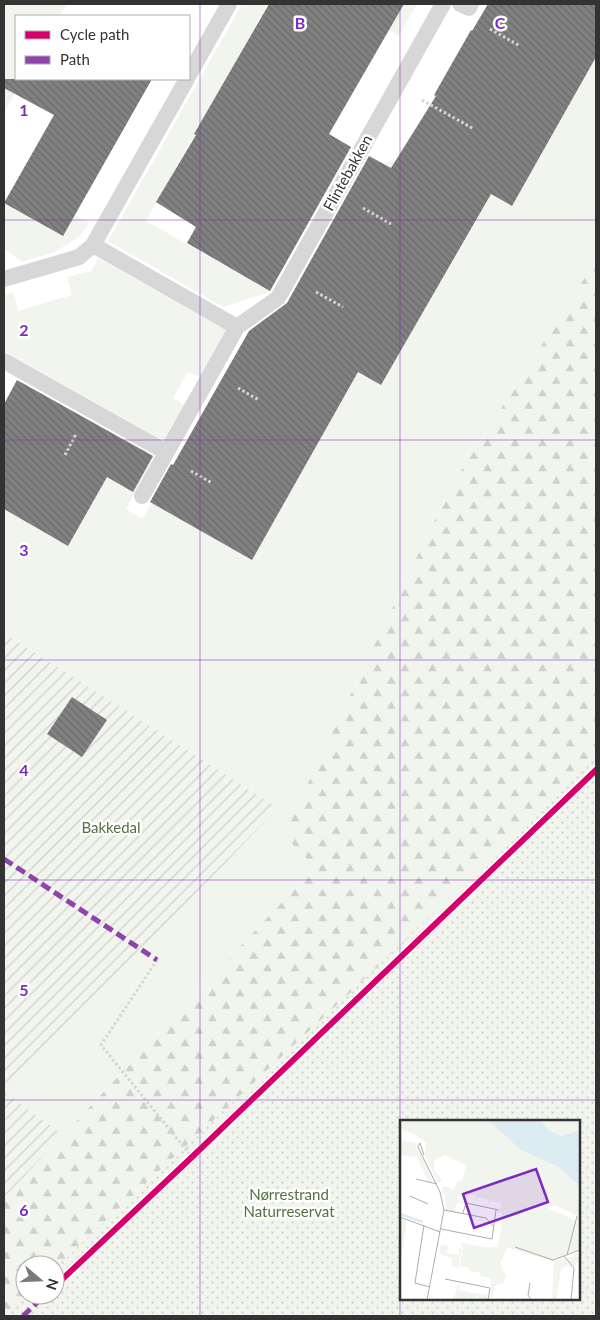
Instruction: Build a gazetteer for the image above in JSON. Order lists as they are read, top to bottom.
{
  "streets": {
    "lane": ["Flintebakken"]
  },
  "parks": ["Bakkedal", "Nørrestrand Naturreservat"],
  "legend": ["Cycle path", "Path"],
  "north": "right",
  "grid": {
    "columns": ["B", "C"],
    "rows": [
      "1",
      "2",
      "3",
      "4",
      "5",
      "6"
    ]
  }
}
